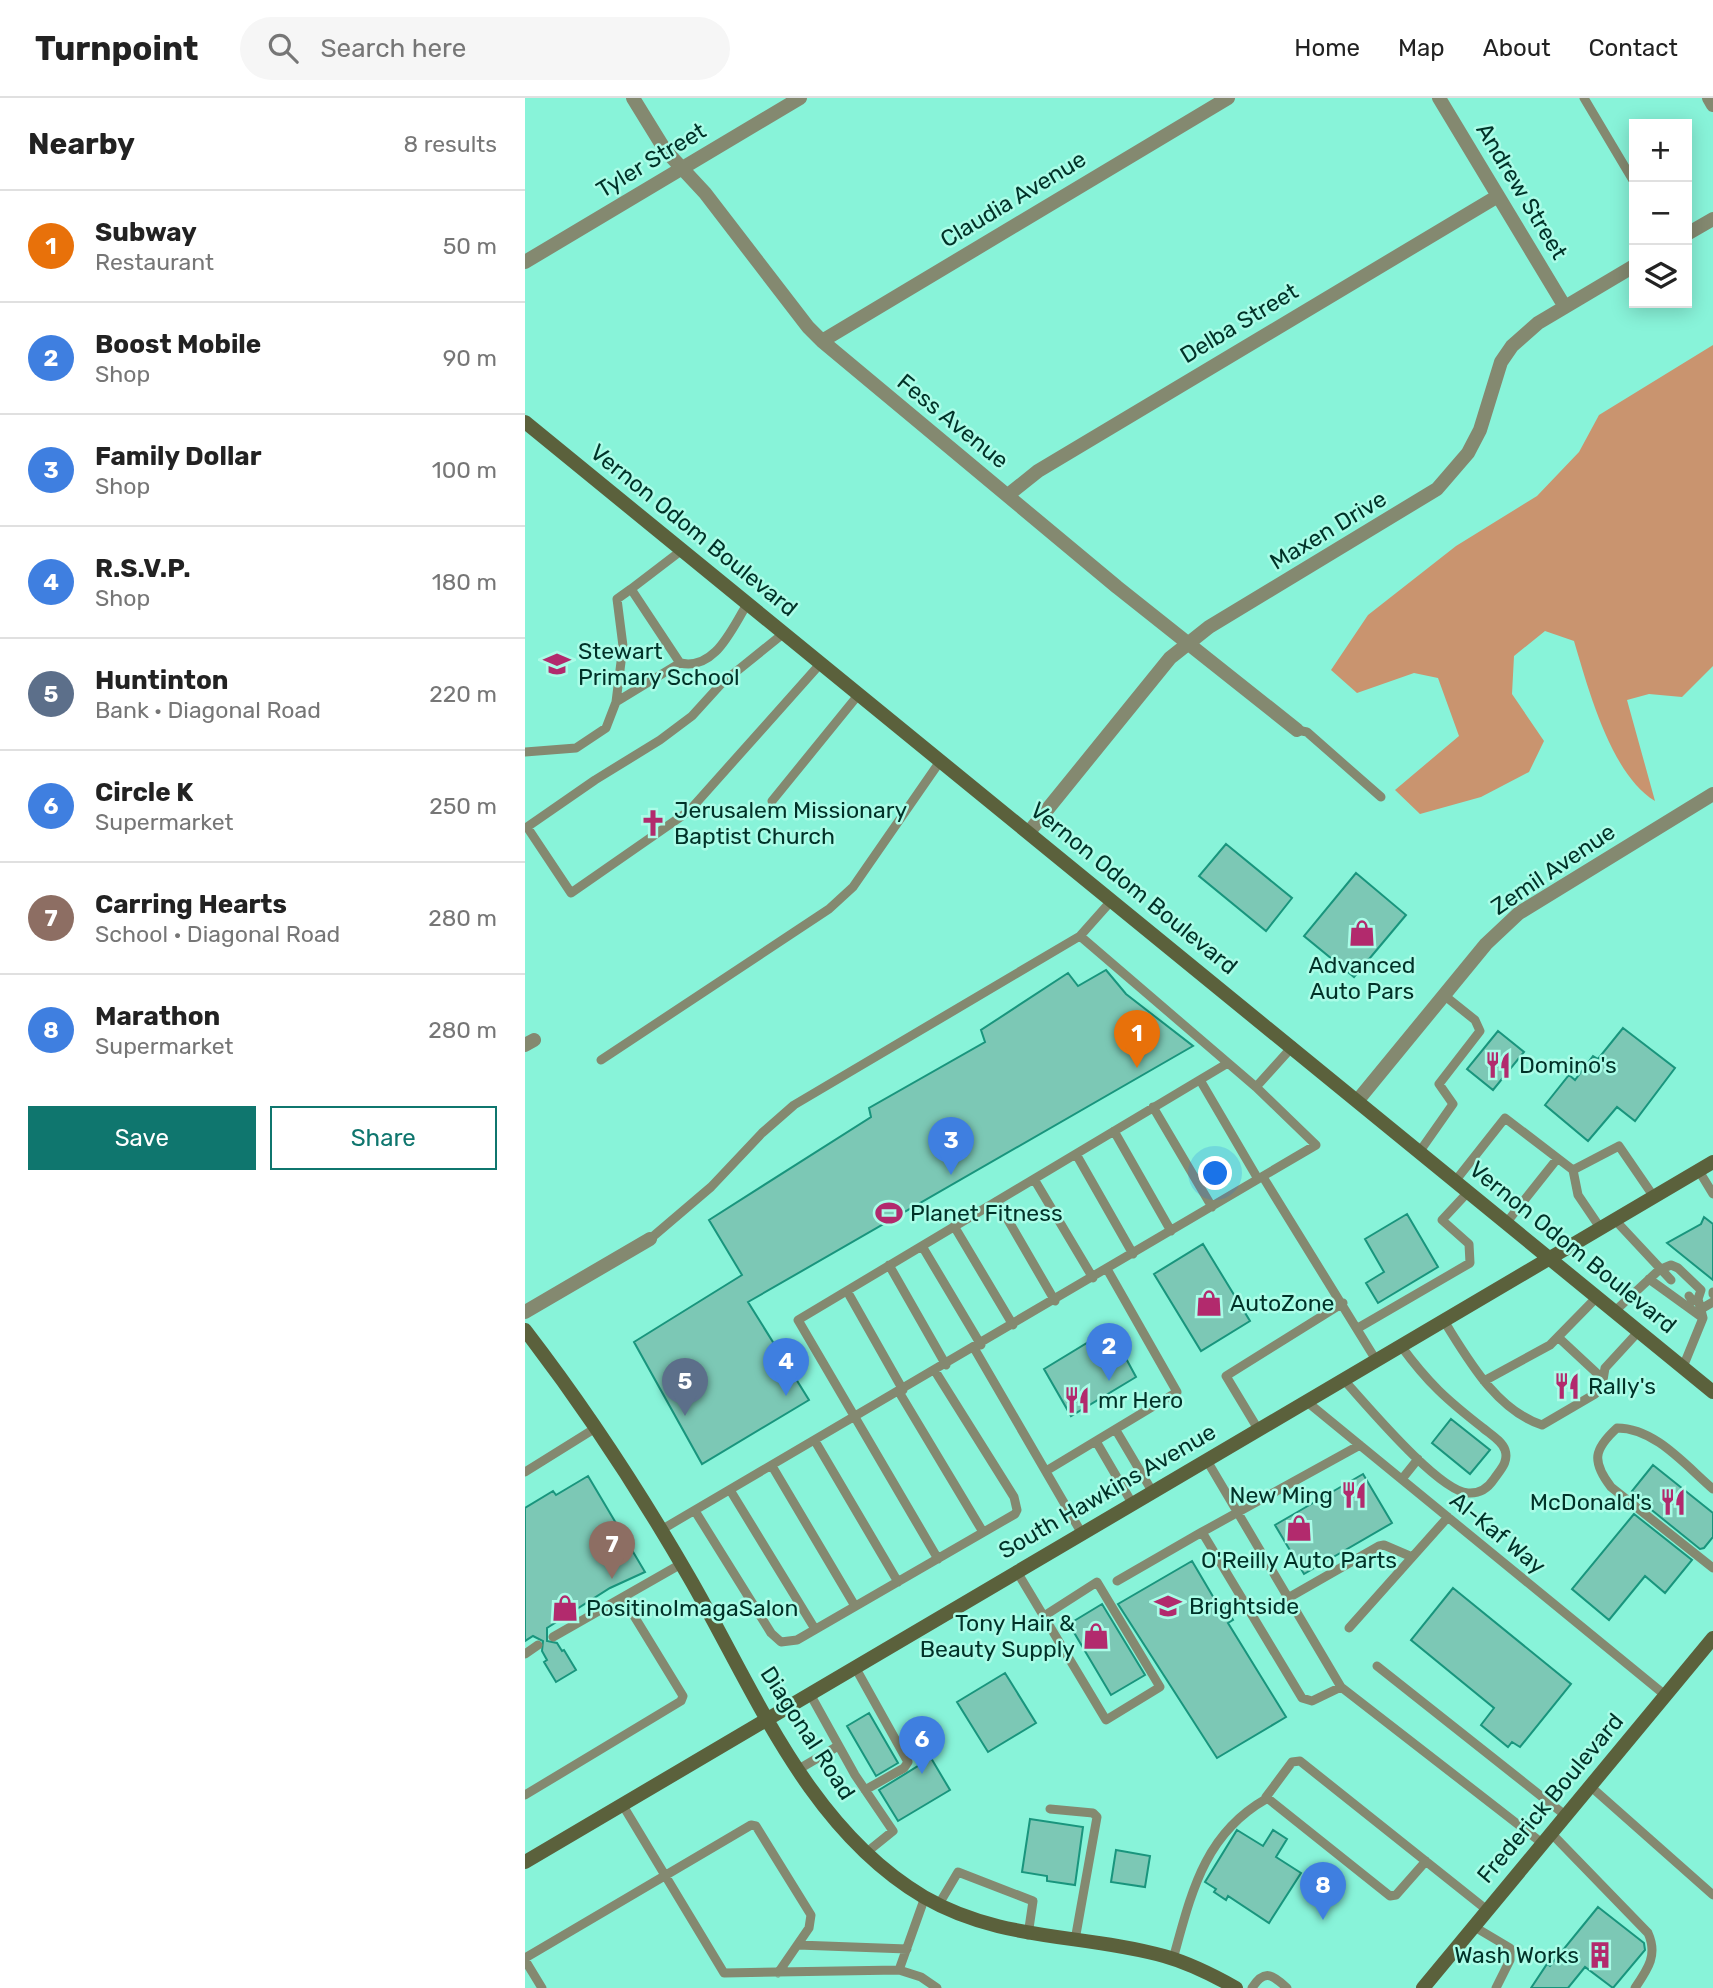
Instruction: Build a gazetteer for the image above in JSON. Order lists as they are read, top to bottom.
{
  "streets": {
    "street": [
      "Tyler Street",
      "Andrew Street",
      "Claudia Avenue",
      "Delba Street",
      "Fess Avenue",
      "Vernon Odom Boulevard",
      "Maxen Drive",
      "Zemil Avenue",
      "South Hawkins Avenue",
      "Diagonal Road",
      "Frederick Boulevard"
    ],
    "lane": ["Al-Kaf Way"]
  },
  "crossings": [
    ["Tyler Street", "Fess Avenue"],
    ["Andrew Street", "Delba Street"],
    ["Andrew Street", "Maxen Drive"],
    ["Claudia Avenue", "Fess Avenue"],
    ["Delba Street", "Fess Avenue"],
    ["Fess Avenue", "Maxen Drive"],
    ["Vernon Odom Boulevard", "Maxen Drive"],
    ["Vernon Odom Boulevard", "Zemil Avenue"],
    ["Vernon Odom Boulevard", "South Hawkins Avenue"],
    ["South Hawkins Avenue", "Al-Kaf Way"],
    ["South Hawkins Avenue", "Diagonal Road"],
    ["Al-Kaf Way", "Frederick Boulevard"]
  ],
  "places": {
    "school or university": ["Stewart Primary School", "Brightside"],
    "church": ["Jerusalem Missionary Baptist Church"],
    "shop": [
      "Advanced Auto Pars",
      "AutoZone",
      "O'Reilly Auto Parts",
      "PositinoImagaSalon",
      "Tony Hair & Beauty Supply"
    ],
    "restaurant": [
      "Domino's",
      "Rally's",
      "mr Hero",
      "New Ming",
      "McDonald's"
    ],
    "sports": ["Planet Fitness"],
    "building": ["Wash Works"]
  },
  "page": {
    "header": "Turnpoint",
    "search": "Search here",
    "nav": [
      "Home",
      "Map",
      "About",
      "Contact"
    ],
    "heading": ["Nearby", "8 results"],
    "map_buttons": ["+", "−"],
    "list": [
      {
        "mark": "1",
        "name": "Subway",
        "note": "Restaurant",
        "value": "50 m"
      },
      {
        "mark": "2",
        "name": "Boost Mobile",
        "note": "Shop",
        "value": "90 m"
      },
      {
        "mark": "3",
        "name": "Family Dollar",
        "note": "Shop",
        "value": "100 m"
      },
      {
        "mark": "4",
        "name": "R.S.V.P.",
        "note": "Shop",
        "value": "180 m"
      },
      {
        "mark": "5",
        "name": "Huntinton",
        "note": "Bank · Diagonal Road",
        "value": "220 m"
      },
      {
        "mark": "6",
        "name": "Circle K",
        "note": "Supermarket",
        "value": "250 m"
      },
      {
        "mark": "7",
        "name": "Carring Hearts",
        "note": "School · Diagonal Road",
        "value": "280 m"
      },
      {
        "mark": "8",
        "name": "Marathon",
        "note": "Supermarket",
        "value": "280 m"
      }
    ],
    "pins": [
      "1",
      "3",
      "2",
      "4",
      "5",
      "7",
      "6",
      "8"
    ],
    "buttons": ["Save", "Share"]
  }
}
